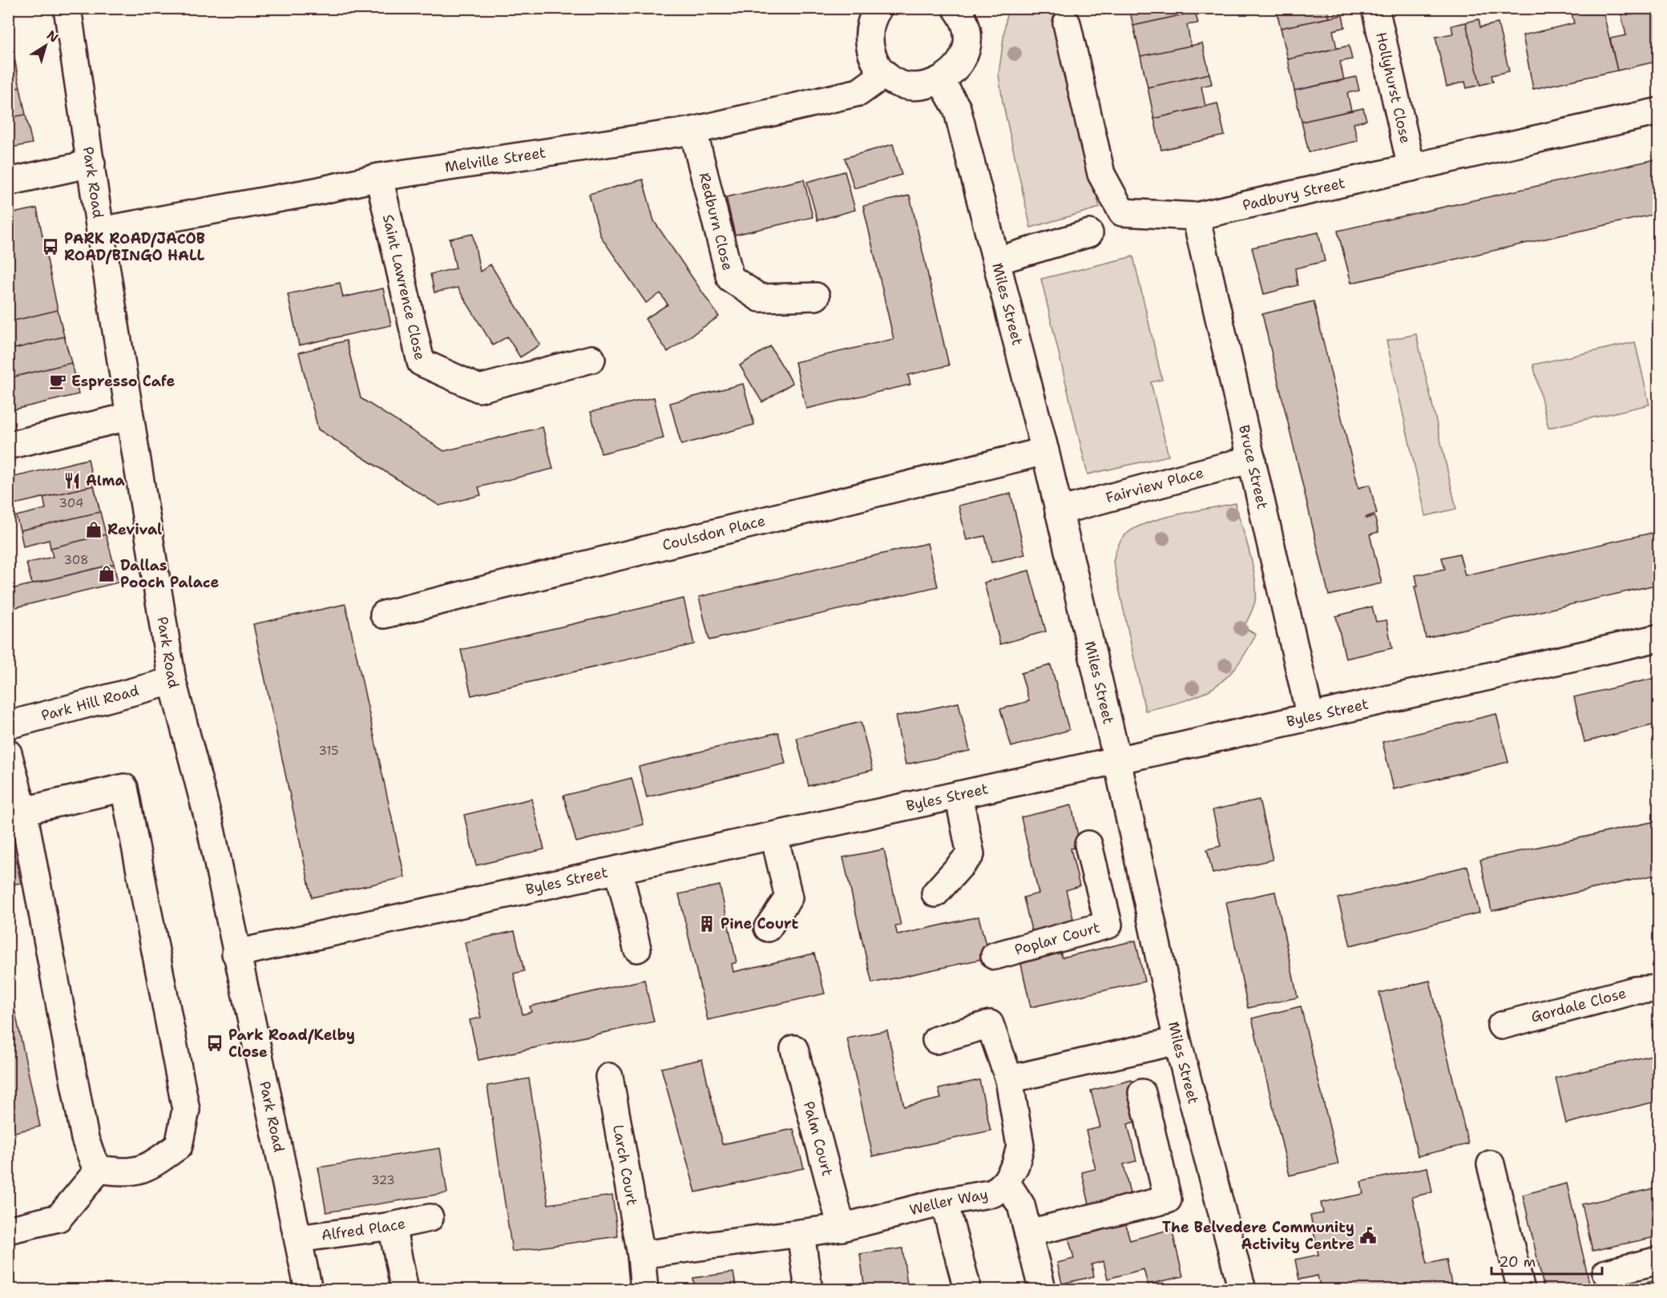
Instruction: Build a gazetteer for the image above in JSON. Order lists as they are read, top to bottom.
{
  "streets": {
    "main road": [
      "Hollyhurst Close",
      "Melville Street",
      "Park Road",
      "Padbury Street",
      "Redburn Close",
      "Saint Lawrence Close",
      "Miles Street",
      "Bruce Street",
      "Fairview Place",
      "Coulsdon Place",
      "Park Hill Road",
      "Byles Street",
      "Poplar Court",
      "Gordale Close",
      "Palm Court",
      "Larch Court",
      "Weller Way",
      "Alfred Place"
    ]
  },
  "crossings": [
    ["Hollyhurst Close", "Padbury Street"],
    ["Melville Street", "Park Road"],
    ["Melville Street", "Redburn Close"],
    ["Melville Street", "Saint Lawrence Close"],
    ["Park Road", "Park Hill Road"],
    ["Park Road", "Byles Street"],
    ["Park Road", "Alfred Place"],
    ["Padbury Street", "Bruce Street"],
    ["Miles Street", "Fairview Place"],
    ["Miles Street", "Coulsdon Place"],
    ["Miles Street", "Byles Street"],
    ["Bruce Street", "Fairview Place"],
    ["Bruce Street", "Byles Street"],
    ["Palm Court", "Weller Way"],
    ["Larch Court", "Weller Way"]
  ],
  "places": {
    "bus stop": ["PARK ROAD/JACOB ROAD/BINGO HALL", "Park Road/Kelby Close"],
    "cafe": ["Espresso Cafe"],
    "restaurant": ["Alma"],
    "shop": ["Revival", "Dallas Pooch Palace"],
    "building": ["Pine Court"],
    "public building": ["The Belvedere Community Activity Centre"]
  },
  "house_numbers": [
    "304",
    "308",
    "315",
    "323"
  ],
  "scale_bar": "20 m",
  "north": "top right"
}
